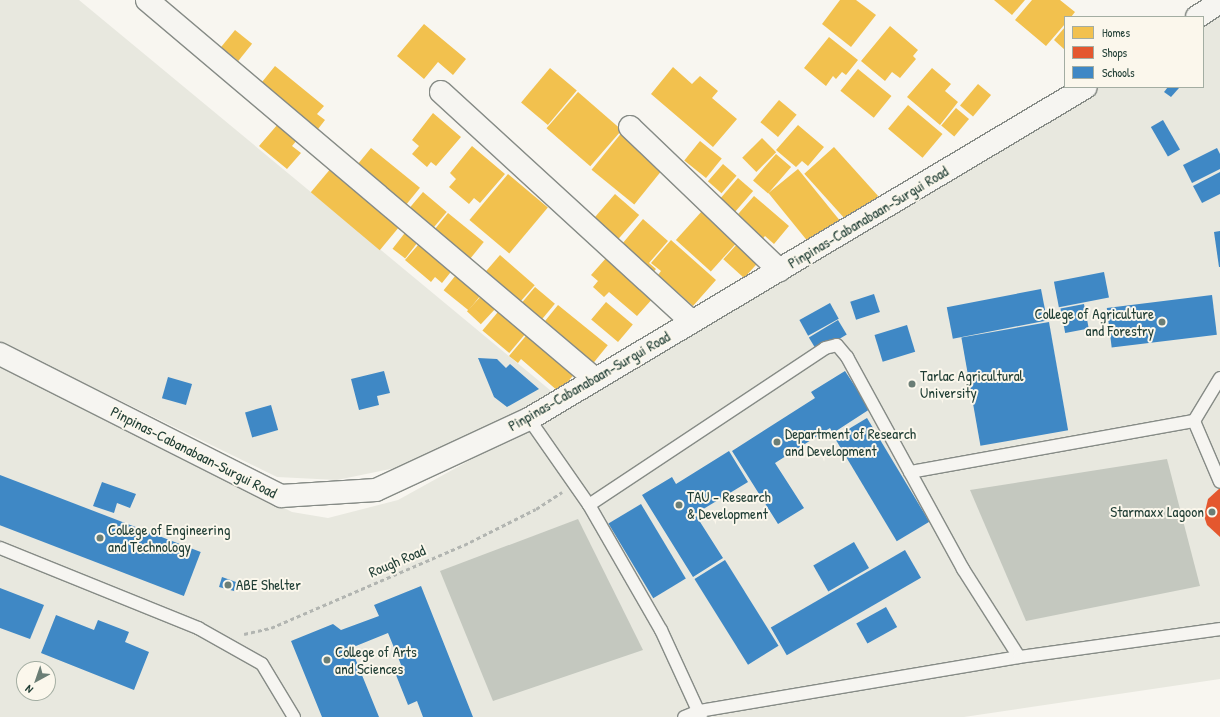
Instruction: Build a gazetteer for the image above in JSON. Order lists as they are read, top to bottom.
{
  "streets": {
    "street": ["Pinpinas-Cabanabaan-Surgui Road"],
    "path": ["Rough Road"]
  },
  "places": [
    "College of Agriculture and Forestry",
    "Tarlac Agricultural University",
    "Department of Research and Development",
    "TAU - Research & Development",
    "Starmaxx Lagoon",
    "College of Engineering and Technology",
    "ABE Shelter",
    "College of Arts and Sciences"
  ],
  "legend": ["Homes", "Shops", "Schools"],
  "north": "bottom left"
}
